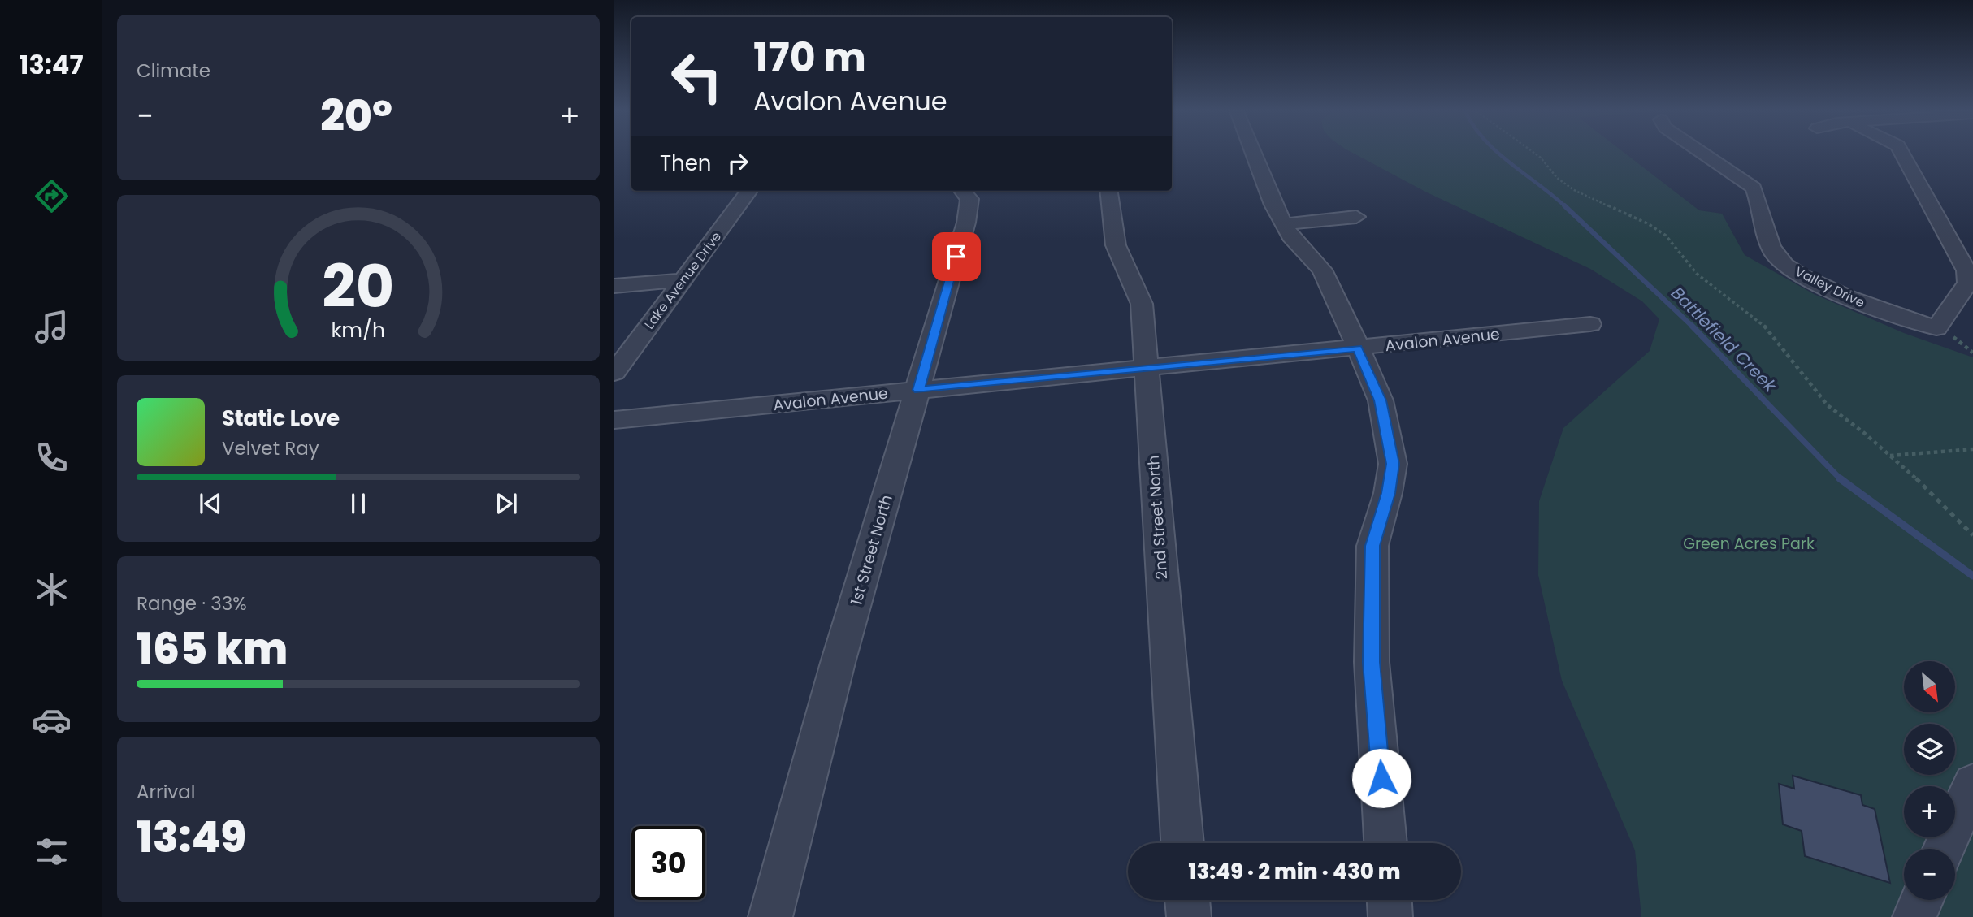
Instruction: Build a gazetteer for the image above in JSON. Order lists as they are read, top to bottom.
{
  "streets": {
    "street": [
      "Lake Avenue Drive",
      "Valley Drive",
      "Avalon Avenue",
      "2nd Street North",
      "1st Street North"
    ]
  },
  "crossings": [
    ["Avalon Avenue", "2nd Street North"],
    ["Avalon Avenue", "1st Street North"]
  ],
  "water": ["Battlefield Creek"],
  "parks": ["Green Acres Park"],
  "north": "bottom right",
  "page": {
    "tabs": "13:47",
    "tile": [
      "Climate",
      ["Range · 33%", "165 km"],
      ["Arrival", "13:49"]
    ],
    "turn": ["170 m", "Avalon Avenue"],
    "heat": ["−", "20°", "+"],
    "then": "Then",
    "song": ["Static Love", "Velvet Ray"],
    "map_buttons": ["+", "−"],
    "limit": "30",
    "trip": "13:49 · 2 min · 430 m",
    "gauge": ["20", "km/h"]
  }
}
